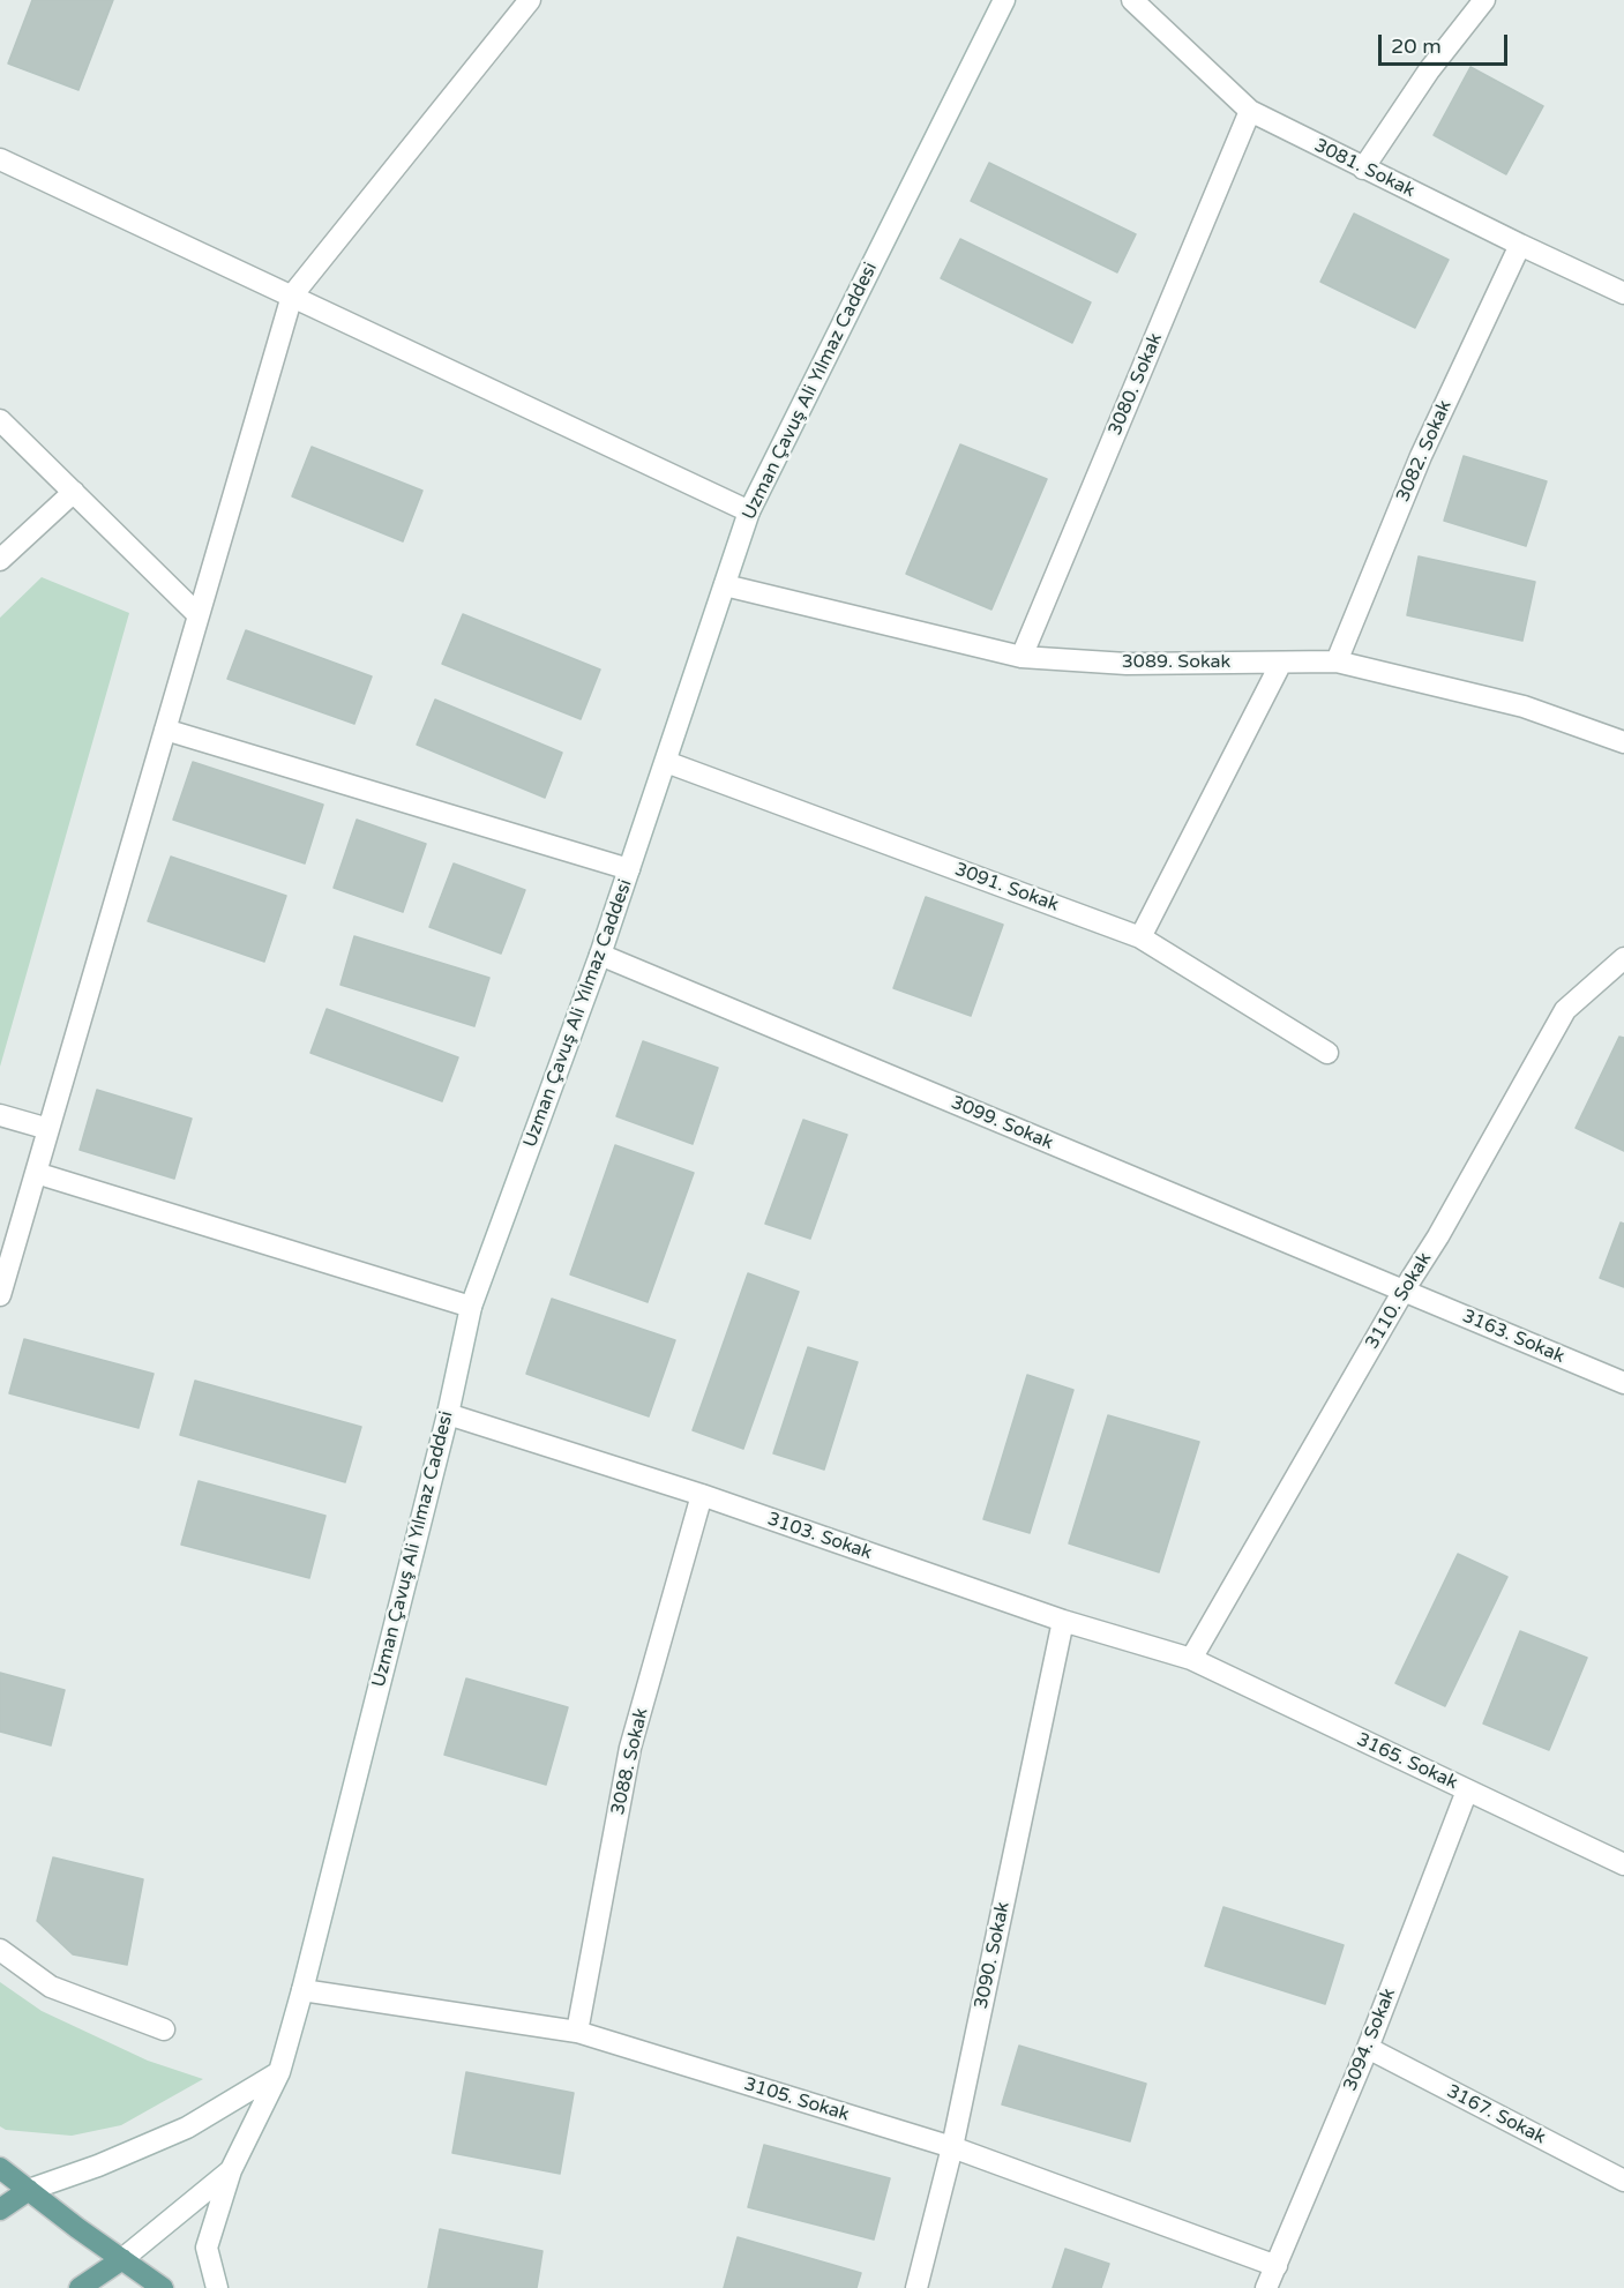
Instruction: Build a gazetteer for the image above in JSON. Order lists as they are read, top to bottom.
{
  "streets": {
    "street": [
      "3081. Sokak",
      "3080. Sokak",
      "Uzman Çavuş Ali Yılmaz Caddesi",
      "3082. Sokak",
      "3089. Sokak",
      "3091. Sokak",
      "3099. Sokak",
      "3110. Sokak",
      "3163. Sokak",
      "3103. Sokak",
      "3088. Sokak",
      "3165. Sokak",
      "3090. Sokak",
      "3094. Sokak",
      "3105. Sokak",
      "3167. Sokak"
    ]
  },
  "crossings": [
    ["3081. Sokak", "3080. Sokak"],
    ["3081. Sokak", "3082. Sokak"],
    ["3080. Sokak", "3089. Sokak"],
    ["Uzman Çavuş Ali Yılmaz Caddesi", "3089. Sokak"],
    ["Uzman Çavuş Ali Yılmaz Caddesi", "3091. Sokak"],
    ["Uzman Çavuş Ali Yılmaz Caddesi", "3099. Sokak"],
    ["Uzman Çavuş Ali Yılmaz Caddesi", "3103. Sokak"],
    ["Uzman Çavuş Ali Yılmaz Caddesi", "3105. Sokak"],
    ["3082. Sokak", "3089. Sokak"],
    ["3099. Sokak", "3110. Sokak"],
    ["3099. Sokak", "3163. Sokak"],
    ["3110. Sokak", "3163. Sokak"],
    ["3110. Sokak", "3103. Sokak"],
    ["3110. Sokak", "3165. Sokak"],
    ["3103. Sokak", "3088. Sokak"],
    ["3103. Sokak", "3165. Sokak"],
    ["3103. Sokak", "3090. Sokak"],
    ["3088. Sokak", "3105. Sokak"],
    ["3165. Sokak", "3094. Sokak"],
    ["3090. Sokak", "3105. Sokak"],
    ["3094. Sokak", "3105. Sokak"],
    ["3094. Sokak", "3167. Sokak"]
  ],
  "scale_bar": "20 m"
}
